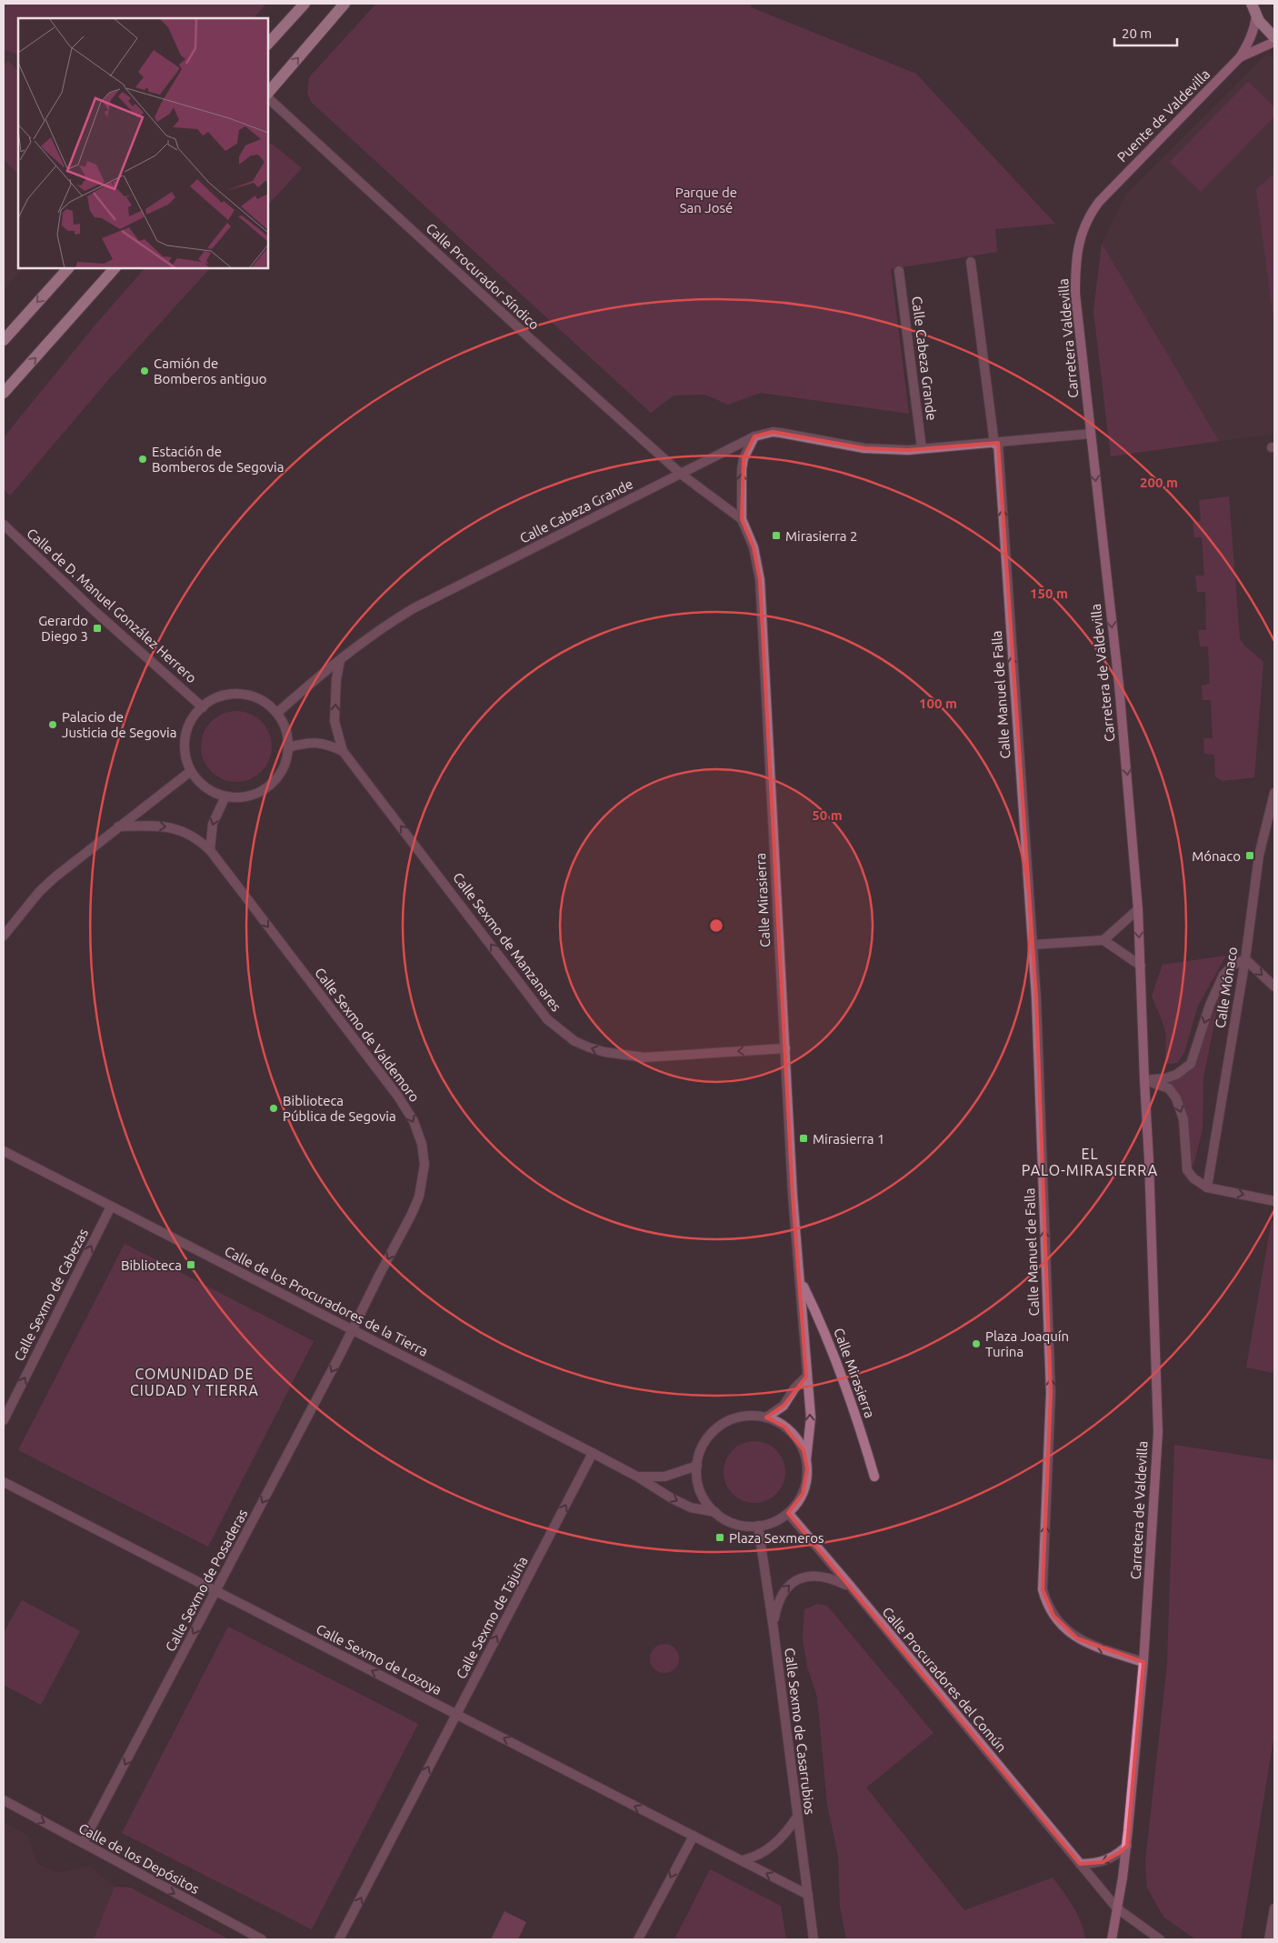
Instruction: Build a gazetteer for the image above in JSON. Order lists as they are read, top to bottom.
{
  "streets": {
    "street": [
      "Puente de Valdevilla",
      "Calle Procurador Síndico",
      "Carretera Valdevilla",
      "Calle Cabeza Grande",
      "Calle de D. Manuel González Herrero",
      "Carretera de Valdevilla",
      "Calle Manuel de Falla",
      "Calle Mirasierra",
      "Calle Sexmo de Manzanares",
      "Calle Mónaco",
      "Calle Sexmo de Valdemoro",
      "Calle Sexmo de Cabezas",
      "Calle de los Procuradores de la Tierra",
      "Calle Sexmo de Posaderas",
      "Calle Sexmo de Tajuña",
      "Calle Sexmo de Lozoya",
      "Calle Procuradores del Común",
      "Calle Sexmo de Casarrubios",
      "Calle de los Depósitos"
    ]
  },
  "crossings": [
    ["Puente de Valdevilla", "Carretera Valdevilla"],
    ["Calle Procurador Síndico", "Calle Cabeza Grande"],
    ["Carretera Valdevilla", "Calle Cabeza Grande"],
    ["Carretera Valdevilla", "Carretera de Valdevilla"],
    ["Calle Cabeza Grande", "Calle de D. Manuel González Herrero"],
    ["Calle Cabeza Grande", "Carretera de Valdevilla"],
    ["Calle Cabeza Grande", "Calle Manuel de Falla"],
    ["Calle Cabeza Grande", "Calle Mirasierra"],
    ["Calle Cabeza Grande", "Calle Sexmo de Manzanares"],
    ["Carretera de Valdevilla", "Calle Manuel de Falla"],
    ["Carretera de Valdevilla", "Calle Procuradores del Común"],
    ["Calle Mirasierra", "Calle Sexmo de Manzanares"],
    ["Calle Mirasierra", "Calle de los Procuradores de la Tierra"],
    ["Calle Mirasierra", "Calle Procuradores del Común"],
    ["Calle Mirasierra", "Calle Sexmo de Casarrubios"],
    ["Calle Sexmo de Valdemoro", "Calle de los Procuradores de la Tierra"],
    ["Calle Sexmo de Valdemoro", "Calle Sexmo de Posaderas"],
    ["Calle Sexmo de Cabezas", "Calle de los Procuradores de la Tierra"],
    ["Calle de los Procuradores de la Tierra", "Calle Sexmo de Posaderas"],
    ["Calle de los Procuradores de la Tierra", "Calle Sexmo de Tajuña"],
    ["Calle de los Procuradores de la Tierra", "Calle Procuradores del Común"],
    ["Calle de los Procuradores de la Tierra", "Calle Sexmo de Casarrubios"],
    ["Calle Sexmo de Posaderas", "Calle Sexmo de Lozoya"],
    ["Calle Sexmo de Posaderas", "Calle de los Depósitos"],
    ["Calle Sexmo de Tajuña", "Calle Sexmo de Lozoya"],
    ["Calle Sexmo de Lozoya", "Calle Sexmo de Casarrubios"],
    ["Calle Procuradores del Común", "Calle Sexmo de Casarrubios"]
  ],
  "one_way": [
    "Carretera de Valdevilla",
    "Calle Manuel de Falla",
    "Calle Sexmo de Manzanares",
    "Calle Sexmo de Valdemoro",
    "Calle Sexmo de Cabezas",
    "Calle Sexmo de Posaderas",
    "Calle Sexmo de Tajuña",
    "Calle Sexmo de Lozoya",
    "Calle de los Depósitos"
  ],
  "districts": ["EL PALO-MIRASIERRA", "COMUNIDAD DE CIUDAD Y TIERRA"],
  "parks": ["Parque de San José"],
  "places": {
    "other": [
      "Camión de Bomberos antiguo",
      "Estación de Bomberos de Segovia",
      "Palacio de Justicia de Segovia",
      "Biblioteca Pública de Segovia",
      "Plaza Joaquín Turina"
    ],
    "transit": [
      "Mirasierra 2",
      "Gerardo Diego 3",
      "Mónaco",
      "Mirasierra 1",
      "Biblioteca",
      "Plaza Sexmeros"
    ]
  },
  "scale_bar": "20 m",
  "rings": [
    "200 m",
    "150 m",
    "100 m",
    "50 m"
  ]
}
